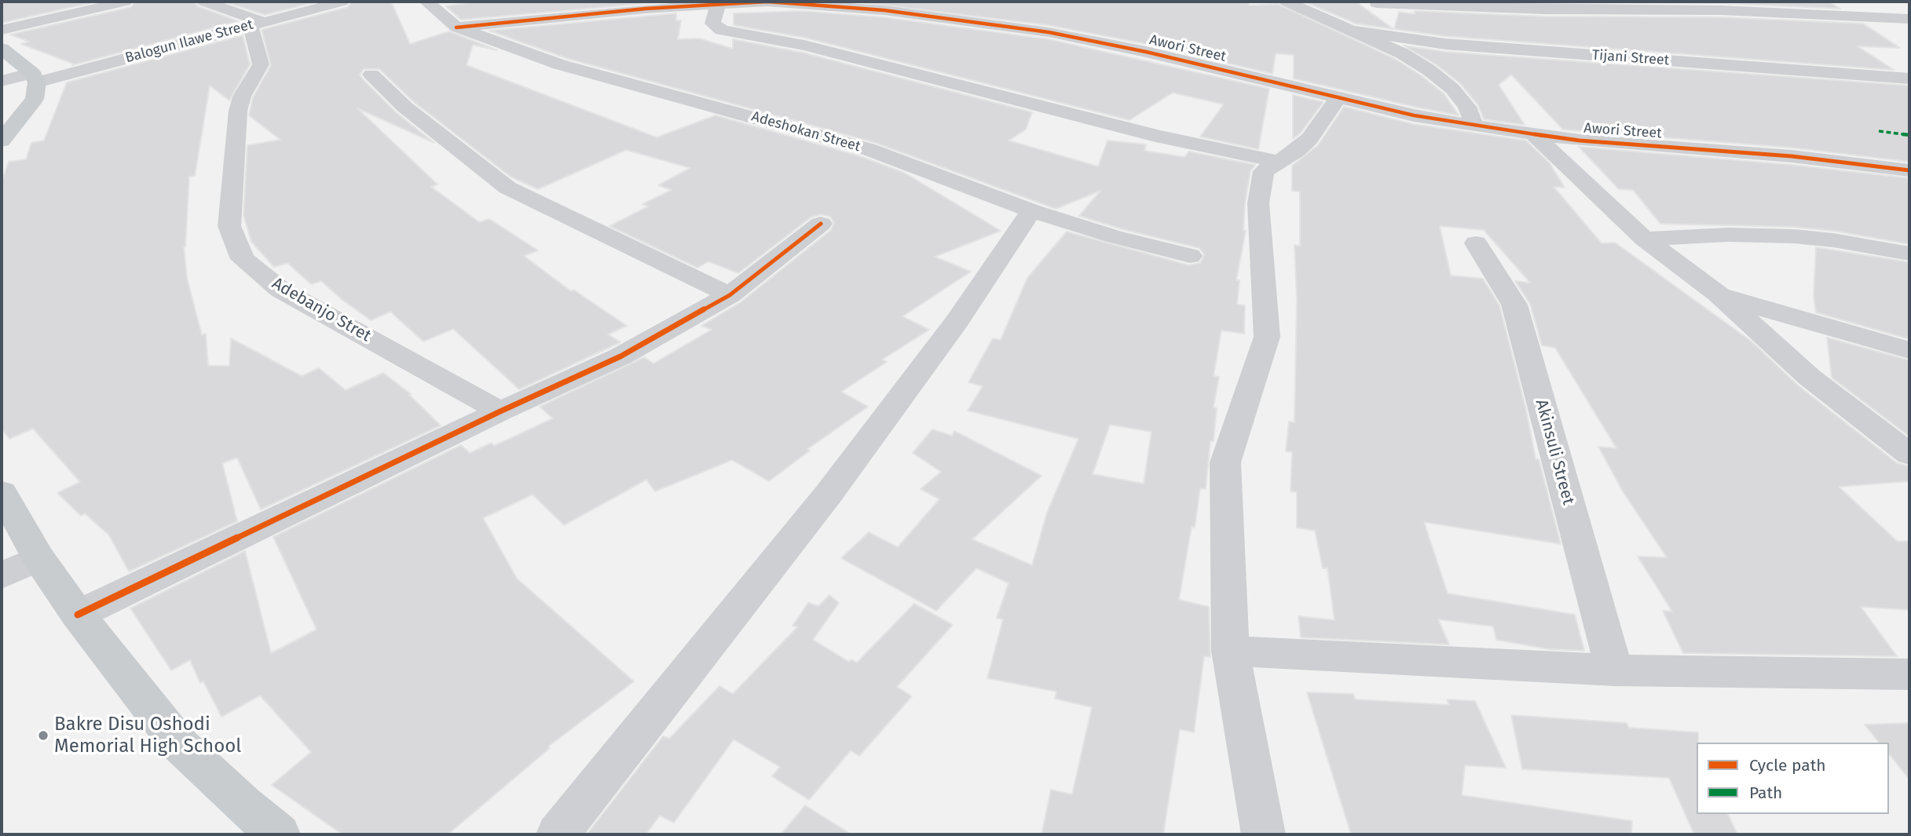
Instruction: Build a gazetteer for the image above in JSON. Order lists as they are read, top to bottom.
{
  "streets": {
    "street": [
      "Balogun Ilawe Street",
      "Awori Street",
      "Tijani Street",
      "Adeshokan Street",
      "Adebanjo Stret",
      "Akinsuli Street"
    ]
  },
  "crossings": [
    ["Balogun Ilawe Street", "Adebanjo Stret"],
    ["Awori Street", "Adeshokan Street"]
  ],
  "places": ["Bakre Disu Oshodi Memorial High School"],
  "legend": ["Cycle path", "Path"]
}
